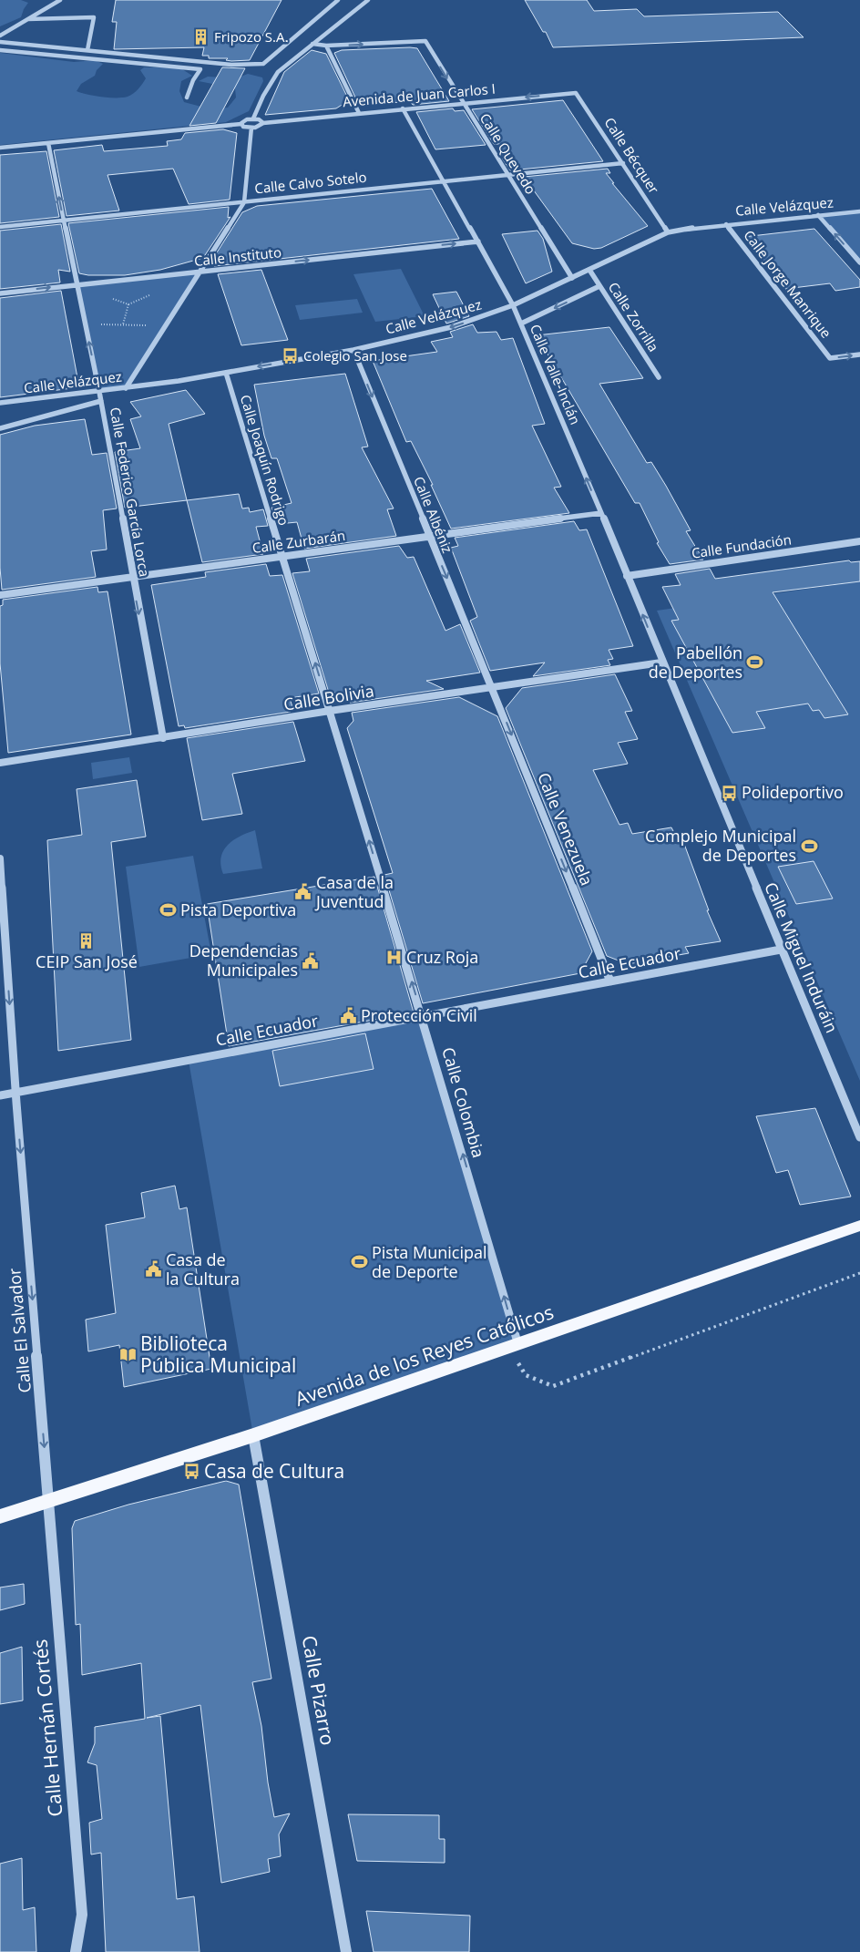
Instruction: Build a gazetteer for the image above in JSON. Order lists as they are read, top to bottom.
{
  "streets": {
    "main road": ["Avenida de los Reyes Católicos"],
    "street": [
      "Avenida de Juan Carlos I",
      "Calle Quevedo",
      "Calle Bécquer",
      "Calle Calvo Sotelo",
      "Calle Velázquez",
      "Calle Instituto",
      "Calle Jorge Manrique",
      "Calle Zorrilla",
      "Calle Valle-Inclán",
      "Calle Joaquín Rodrigo",
      "Calle Federico García Lorca",
      "Calle Albéniz",
      "Calle Zurbarán",
      "Calle Fundación",
      "Calle Bolivia",
      "Calle Venezuela",
      "Calle Miguel Induráin",
      "Calle Ecuador",
      "Calle Colombia",
      "Calle El Salvador",
      "Calle Pizarro",
      "Calle Hernán Cortés"
    ]
  },
  "crossings": [
    ["Avenida de Juan Carlos I", "Calle Quevedo"],
    ["Avenida de Juan Carlos I", "Calle Bécquer"],
    ["Avenida de Juan Carlos I", "Calle Valle-Inclán"],
    ["Calle Quevedo", "Calle Calvo Sotelo"],
    ["Calle Quevedo", "Calle Velázquez"],
    ["Calle Bécquer", "Calle Calvo Sotelo"],
    ["Calle Bécquer", "Calle Velázquez"],
    ["Calle Calvo Sotelo", "Calle Valle-Inclán"],
    ["Calle Calvo Sotelo", "Calle Federico García Lorca"],
    ["Calle Velázquez", "Calle Jorge Manrique"],
    ["Calle Velázquez", "Calle Zorrilla"],
    ["Calle Velázquez", "Calle Valle-Inclán"],
    ["Calle Velázquez", "Calle Joaquín Rodrigo"],
    ["Calle Velázquez", "Calle Federico García Lorca"],
    ["Calle Velázquez", "Calle Albéniz"],
    ["Calle Instituto", "Calle Valle-Inclán"],
    ["Calle Instituto", "Calle Federico García Lorca"],
    ["Calle Valle-Inclán", "Calle Zurbarán"],
    ["Calle Valle-Inclán", "Calle Fundación"],
    ["Calle Valle-Inclán", "Calle Bolivia"],
    ["Calle Valle-Inclán", "Calle Miguel Induráin"],
    ["Calle Joaquín Rodrigo", "Calle Zurbarán"],
    ["Calle Joaquín Rodrigo", "Calle Bolivia"],
    ["Calle Joaquín Rodrigo", "Calle Colombia"],
    ["Calle Federico García Lorca", "Calle Zurbarán"],
    ["Calle Federico García Lorca", "Calle Bolivia"],
    ["Calle Albéniz", "Calle Zurbarán"],
    ["Calle Albéniz", "Calle Bolivia"],
    ["Calle Albéniz", "Calle Venezuela"],
    ["Calle Bolivia", "Calle Venezuela"],
    ["Calle Bolivia", "Calle Miguel Induráin"],
    ["Calle Bolivia", "Calle Colombia"],
    ["Calle Venezuela", "Calle Ecuador"],
    ["Calle Miguel Induráin", "Calle Ecuador"],
    ["Calle Ecuador", "Calle Colombia"],
    ["Calle Ecuador", "Calle El Salvador"],
    ["Calle Colombia", "Avenida de los Reyes Católicos"],
    ["Calle El Salvador", "Avenida de los Reyes Católicos"],
    ["Calle El Salvador", "Calle Hernán Cortés"],
    ["Avenida de los Reyes Católicos", "Calle Pizarro"],
    ["Avenida de los Reyes Católicos", "Calle Hernán Cortés"]
  ],
  "one_way": [
    "Calle Quevedo",
    "Calle Instituto",
    "Calle Jorge Manrique",
    "Calle Valle-Inclán",
    "Calle Joaquín Rodrigo",
    "Calle Albéniz",
    "Calle Venezuela",
    "Calle Colombia",
    "Calle El Salvador"
  ],
  "places": {
    "building": ["Fripozo S.A.", "CEIP San José"],
    "bus stop": ["Colegio San Jose", "Polideportivo", "Casa de Cultura"],
    "sports": [
      "Pabellón de Deportes",
      "Complejo Municipal de Deportes",
      "Pista Deportiva",
      "Pista Municipal de Deporte"
    ],
    "public building": [
      "Casa de la Juventud",
      "Dependencias Municipales",
      "Protección Civil",
      "Casa de la Cultura"
    ],
    "hospital": ["Cruz Roja"],
    "library": ["Biblioteca Pública Municipal"]
  }
}
